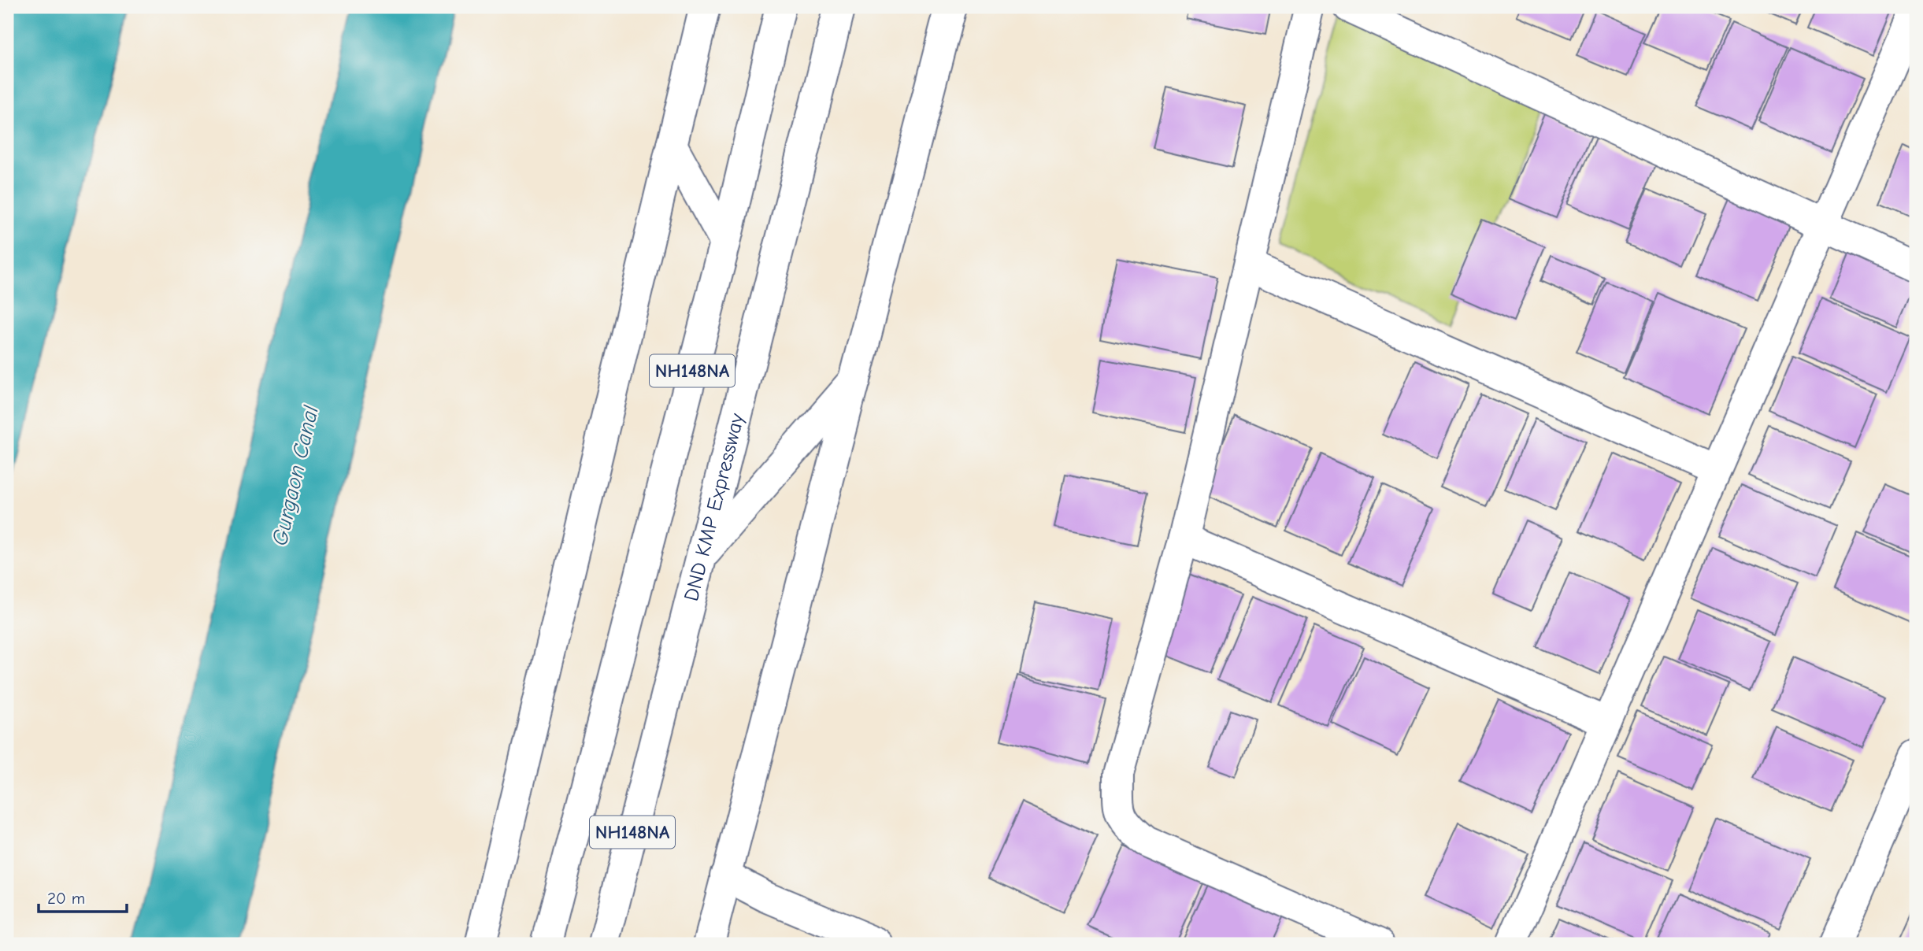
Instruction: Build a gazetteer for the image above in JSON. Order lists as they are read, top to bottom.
{
  "streets": {
    "main road": ["NH148NA", "DND KMP Expressway"]
  },
  "water": ["Gurgaon Canal"],
  "scale_bar": "20 m"
}
